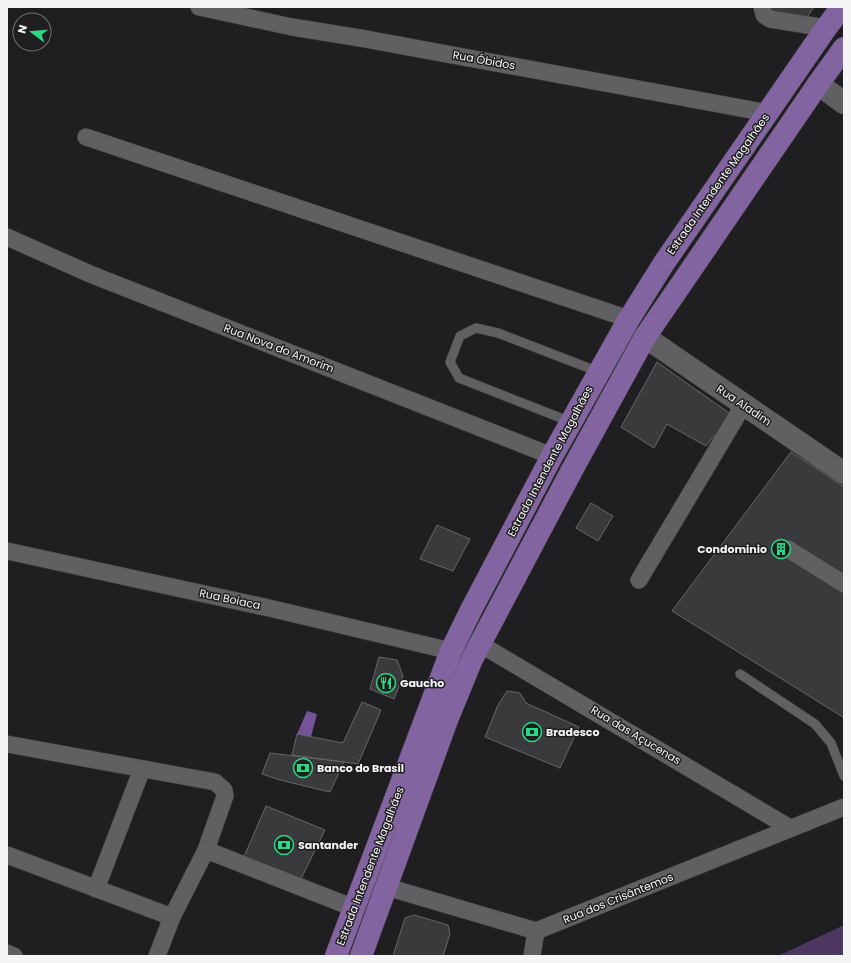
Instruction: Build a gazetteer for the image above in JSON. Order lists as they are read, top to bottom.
{
  "streets": {
    "main road": ["Estrada Intendente Magalhães"],
    "street": [
      "Rua Óbidos",
      "Rua Nova do Amorim",
      "Rua Aladim",
      "Rua Boiaca",
      "Rua das Açucenas",
      "Rua dos Crisântemos"
    ]
  },
  "crossings": [
    ["Rua Óbidos", "Estrada Intendente Magalhães"],
    ["Estrada Intendente Magalhães", "Rua Nova do Amorim"],
    ["Estrada Intendente Magalhães", "Rua Aladim"],
    ["Estrada Intendente Magalhães", "Rua Boiaca"],
    ["Estrada Intendente Magalhães", "Rua das Açucenas"],
    ["Rua das Açucenas", "Rua dos Crisântemos"]
  ],
  "places": {
    "building": ["Condominio"],
    "restaurant": ["Gaucho"],
    "bank": ["Bradesco", "Banco do Brasil", "Santander"]
  },
  "north": "left"
}
